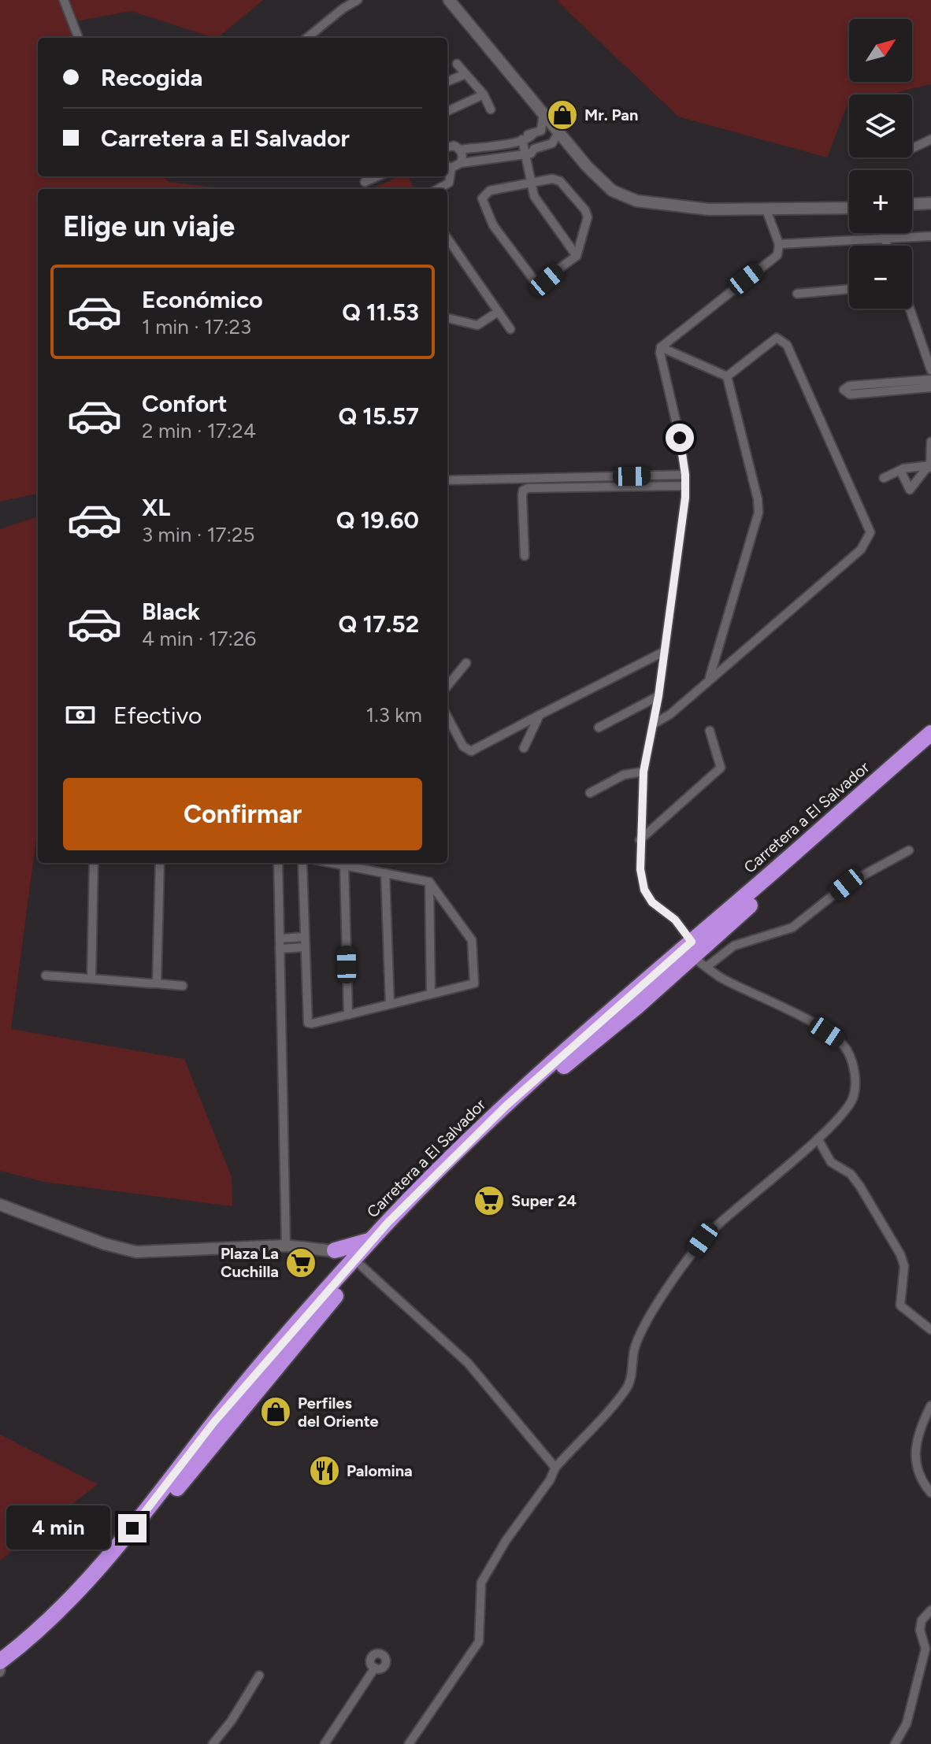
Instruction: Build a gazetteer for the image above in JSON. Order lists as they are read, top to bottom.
{
  "streets": {
    "highway": ["Carretera a El Salvador"]
  },
  "places": {
    "shop": ["Mr. Pan", "Perfiles del Oriente"],
    "supermarket": ["Super 24", "Plaza La Cuchilla"],
    "restaurant": ["Palomina"]
  },
  "north": "top right",
  "page": {
    "map_buttons": ["+", "−"],
    "banner": ["Recogida", "Carretera a El Salvador"],
    "heading": "Elige un viaje",
    "list": [
      {
        "name": "Económico",
        "note": "1 min · 17:23",
        "value": "Q 11.53"
      },
      {
        "name": "Confort",
        "note": "2 min · 17:24",
        "value": "Q 15.57"
      },
      {
        "name": "XL",
        "note": "3 min · 17:25",
        "value": "Q 19.60"
      },
      {
        "name": "Black",
        "note": "4 min · 17:26",
        "value": "Q 17.52"
      }
    ],
    "pay": ["Efectivo", "1.3 km"],
    "buttons": "Confirmar",
    "bubble": "4 min"
  }
}
